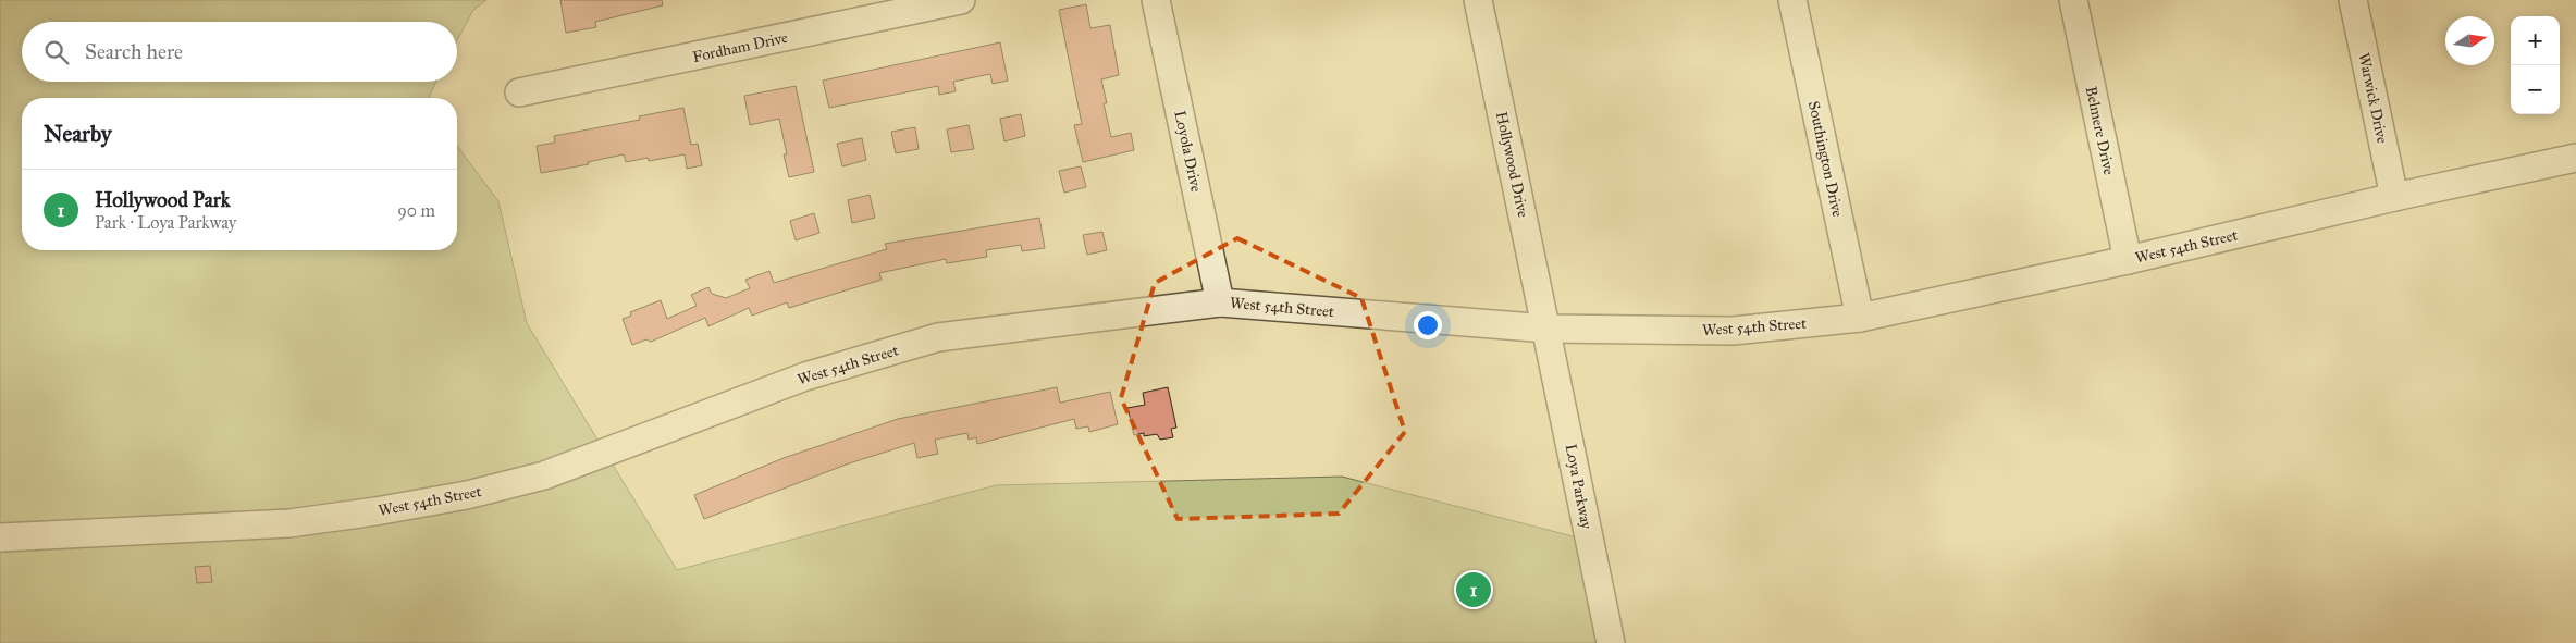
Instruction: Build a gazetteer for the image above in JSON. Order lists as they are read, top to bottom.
{
  "streets": {
    "street": [
      "Fordham Drive",
      "Warwick Drive",
      "Belmere Drive",
      "Loyola Drive",
      "Southington Drive",
      "Hollywood Drive",
      "West 54th Street",
      "Loya Parkway"
    ]
  },
  "crossings": [
    ["Warwick Drive", "West 54th Street"],
    ["Belmere Drive", "West 54th Street"],
    ["Loyola Drive", "West 54th Street"],
    ["Southington Drive", "West 54th Street"],
    ["Hollywood Drive", "West 54th Street"],
    ["Hollywood Drive", "Loya Parkway"],
    ["West 54th Street", "Loya Parkway"]
  ],
  "north": "right",
  "page": {
    "map_buttons": ["+", "−"],
    "search": "Search here",
    "heading": "Nearby",
    "list": [
      {
        "mark": "1",
        "name": "Hollywood Park",
        "note": "Park · Loya Parkway",
        "value": "90 m"
      }
    ],
    "pins": "1"
  }
}
